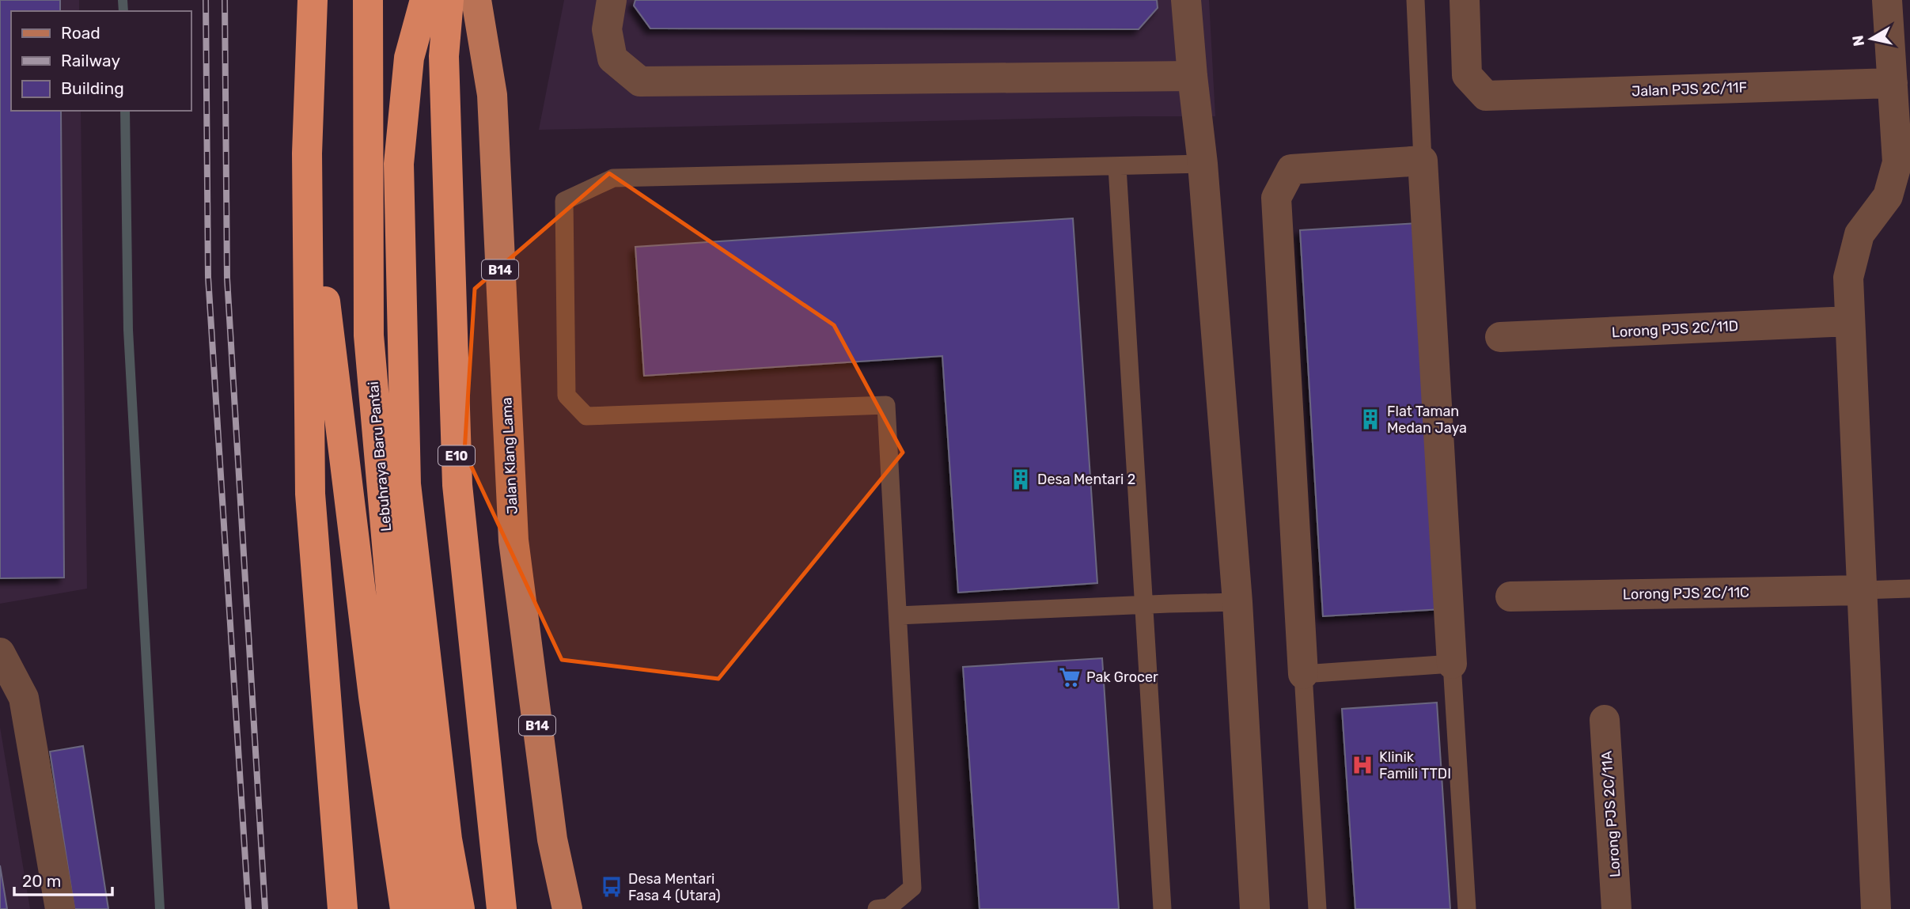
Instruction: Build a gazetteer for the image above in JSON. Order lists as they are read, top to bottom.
{
  "streets": {
    "highway": ["E10", "Lebuhraya Baru Pantai"],
    "main road": ["B14", "Jalan Klang Lama"],
    "street": [
      "Jalan PJS 2C/11F",
      "Lorong PJS 2C/11D",
      "Lorong PJS 2C/11C",
      "Lorong PJS 2C/11A"
    ]
  },
  "places": {
    "building": ["Flat Taman Medan Jaya", "Desa Mentari 2"],
    "supermarket": ["Pak Grocer"],
    "hospital": ["Klinik Famili TTDI"],
    "bus stop": ["Desa Mentari Fasa 4 (Utara)"]
  },
  "legend": ["Road", "Railway", "Building"],
  "scale_bar": "20 m",
  "north": "left"
}
